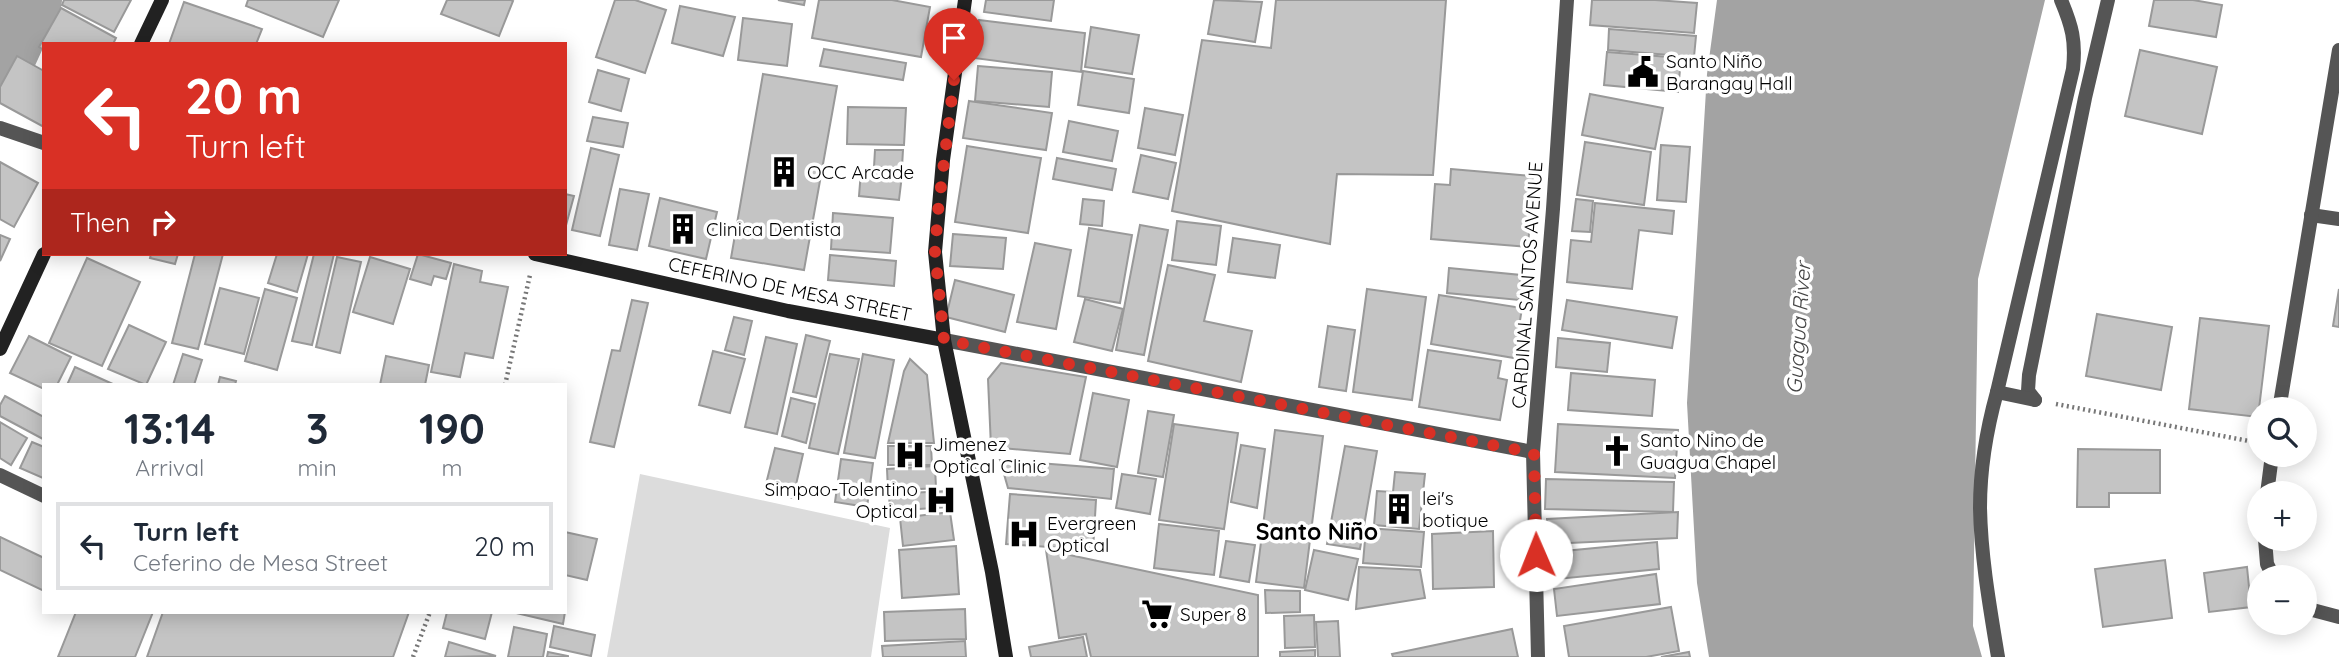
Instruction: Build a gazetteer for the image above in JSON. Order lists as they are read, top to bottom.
{
  "streets": {
    "main road": ["CEFERINO DE MESA STREET"],
    "street": ["CARDINAL SANTOS AVENUE"]
  },
  "crossings": [
    ["CARDINAL SANTOS AVENUE", "CEFERINO DE MESA STREET"]
  ],
  "districts": ["Santo Niño"],
  "water": ["Guagua River"],
  "places": {
    "public building": ["Santo Niño Barangay Hall"],
    "building": ["OCC Arcade", "Clinica Dentista", "lei's botique"],
    "church": ["Santo Nino de Guagua Chapel"],
    "hospital": ["Jimenez Optical Clinic", "Simpao-Tolentino Optical", "Evergreen Optical"],
    "supermarket": ["Super 8"]
  },
  "page": {
    "turn": ["20 m", "Turn left"],
    "then": "Then",
    "eta": [
      "13:14",
      "Arrival",
      "3",
      "min",
      "190",
      "m"
    ],
    "map_buttons": ["+", "−"],
    "list": [
      {
        "name": "Turn left",
        "note": "Ceferino de Mesa Street",
        "value": "20 m"
      }
    ]
  }
}
